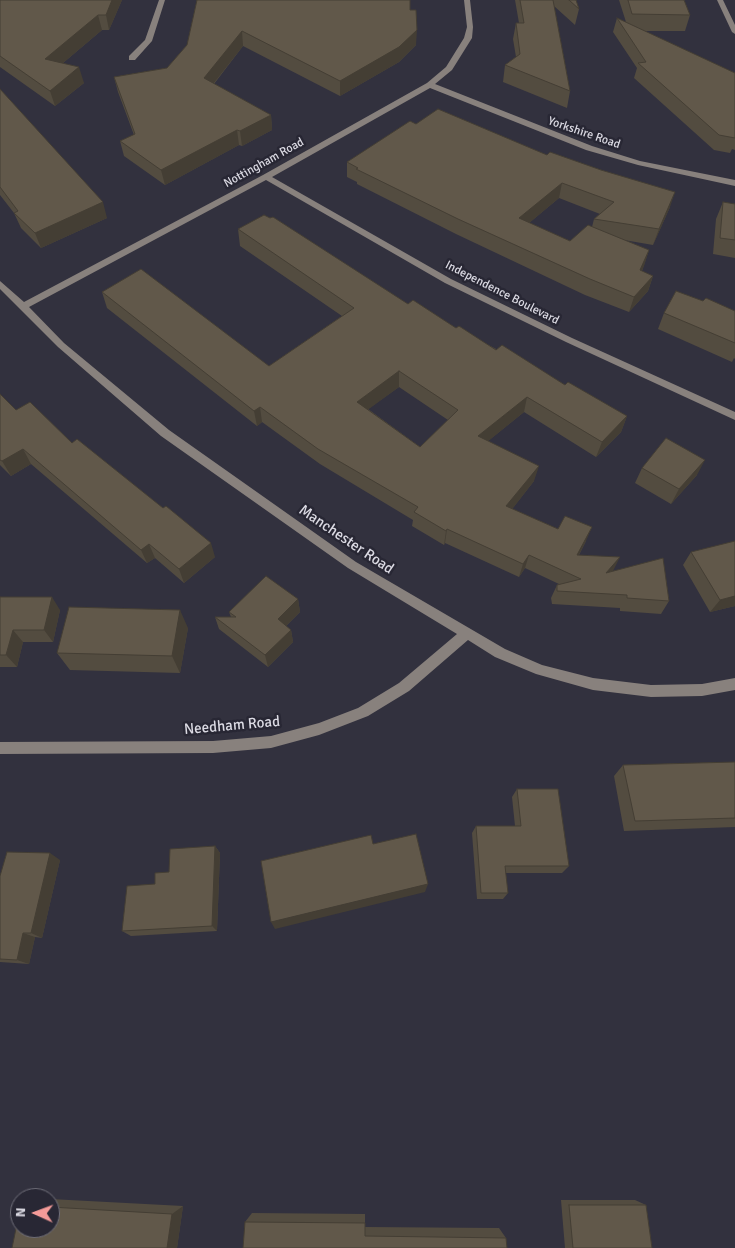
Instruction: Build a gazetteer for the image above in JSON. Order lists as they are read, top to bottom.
{
  "streets": {
    "street": [
      "Yorkshire Road",
      "Nottingham Road",
      "Independence Boulevard",
      "Manchester Road",
      "Needham Road"
    ]
  },
  "crossings": [
    ["Yorkshire Road", "Nottingham Road"],
    ["Nottingham Road", "Independence Boulevard"],
    ["Nottingham Road", "Manchester Road"],
    ["Manchester Road", "Needham Road"]
  ],
  "north": "left"
}
